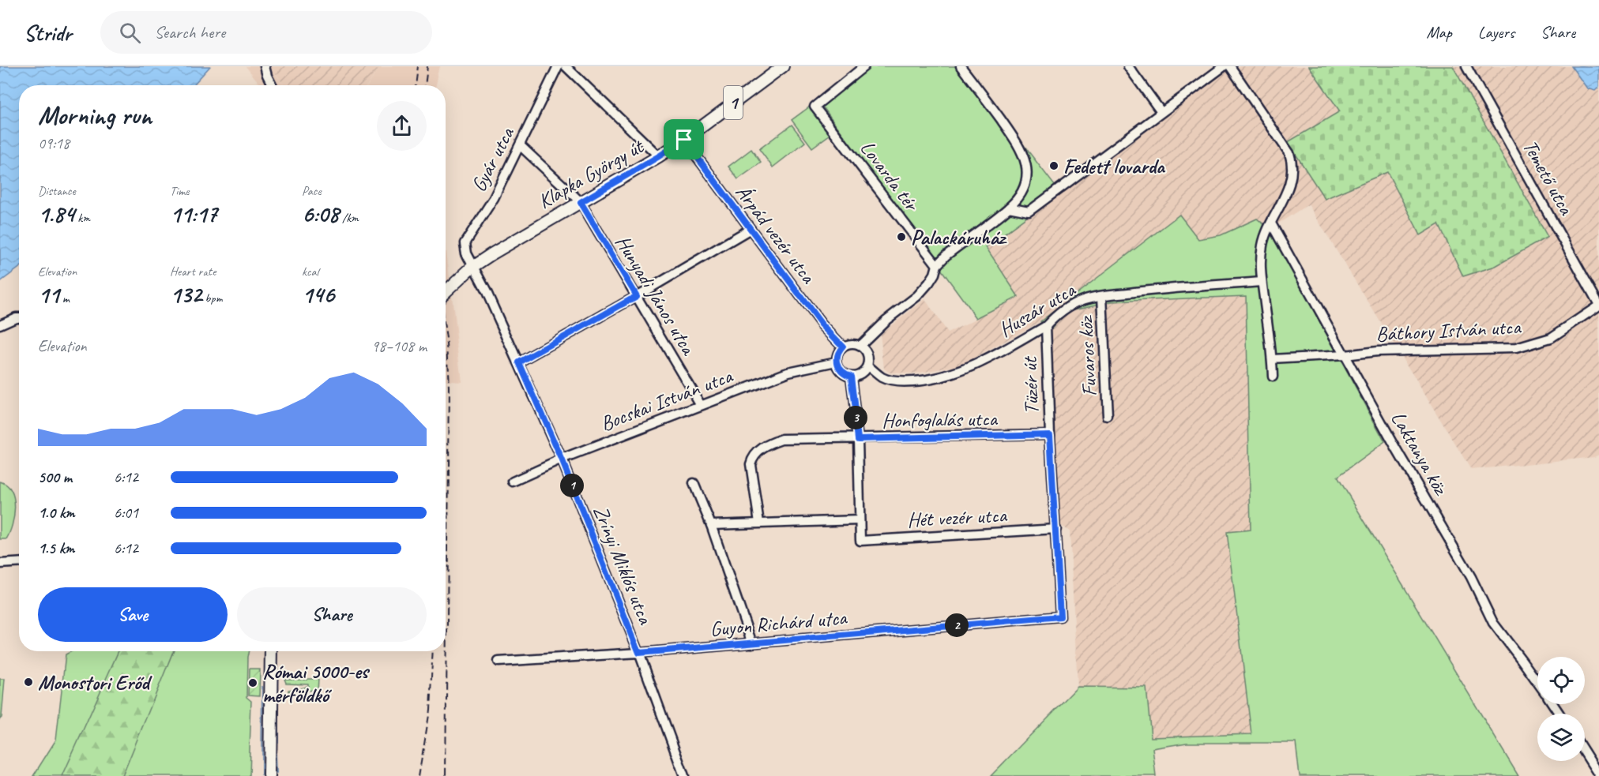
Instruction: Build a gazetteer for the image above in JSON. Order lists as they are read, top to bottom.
{
  "streets": {
    "main road": ["1", "Klapka György út"],
    "street": [
      "Gyár utca",
      "Lovarda tér",
      "Temető utca",
      "Árpád vezér utca",
      "Hunyadi János utca",
      "Huszár utca",
      "Báthory István utca",
      "Fuvaros köz",
      "Tüzér út",
      "Bocskai István utca",
      "Honfoglalás utca",
      "Laktanya köz",
      "Hét vezér utca",
      "Zrínyi Miklós utca",
      "Guyon Richárd utca"
    ]
  },
  "crossings": [
    ["Gyár utca", "Klapka György út"],
    ["Gyár utca", "Hunyadi János utca"],
    ["Gyár utca", "Zrínyi Miklós utca"],
    ["Klapka György út", "Árpád vezér utca"],
    ["Klapka György út", "Hunyadi János utca"],
    ["Klapka György út", "Zrínyi Miklós utca"],
    ["Temető utca", "Báthory István utca"],
    ["Árpád vezér utca", "Huszár utca"],
    ["Árpád vezér utca", "Bocskai István utca"],
    ["Árpád vezér utca", "Honfoglalás utca"],
    ["Hunyadi János utca", "Bocskai István utca"],
    ["Huszár utca", "Fuvaros köz"],
    ["Huszár utca", "Tüzér út"],
    ["Huszár utca", "Bocskai István utca"],
    ["Huszár utca", "Honfoglalás utca"],
    ["Báthory István utca", "Laktanya köz"],
    ["Tüzér út", "Honfoglalás utca"],
    ["Tüzér út", "Hét vezér utca"],
    ["Tüzér út", "Guyon Richárd utca"],
    ["Bocskai István utca", "Honfoglalás utca"],
    ["Bocskai István utca", "Zrínyi Miklós utca"],
    ["Honfoglalás utca", "Hét vezér utca"],
    ["Zrínyi Miklós utca", "Guyon Richárd utca"]
  ],
  "places": [
    "Fedett lovarda",
    "Palackáruház",
    "Monostori Erőd",
    "Római 5000-es mérföldkő"
  ],
  "page": {
    "header": "Stridr",
    "search": "Search here",
    "nav": ["Map", "Layers", "Share"],
    "heading": ["Morning run", "09:18"],
    "stats": [
      ["Distance", "1.84 km"],
      ["Time", "11:17"],
      ["Pace", "6:08 /km"],
      ["Elevation", "11 m"],
      ["Heart rate", "132 bpm"],
      ["kcal", "146"]
    ],
    "chart": ["Elevation", "98–108 m"],
    "pins": ["3", "1", "2"],
    "list": [
      {
        "name": "500 m",
        "note": "6:12"
      },
      {
        "name": "1.0 km",
        "note": "6:01"
      },
      {
        "name": "1.5 km",
        "note": "6:12"
      }
    ],
    "buttons": ["Save", "Share"]
  }
}
